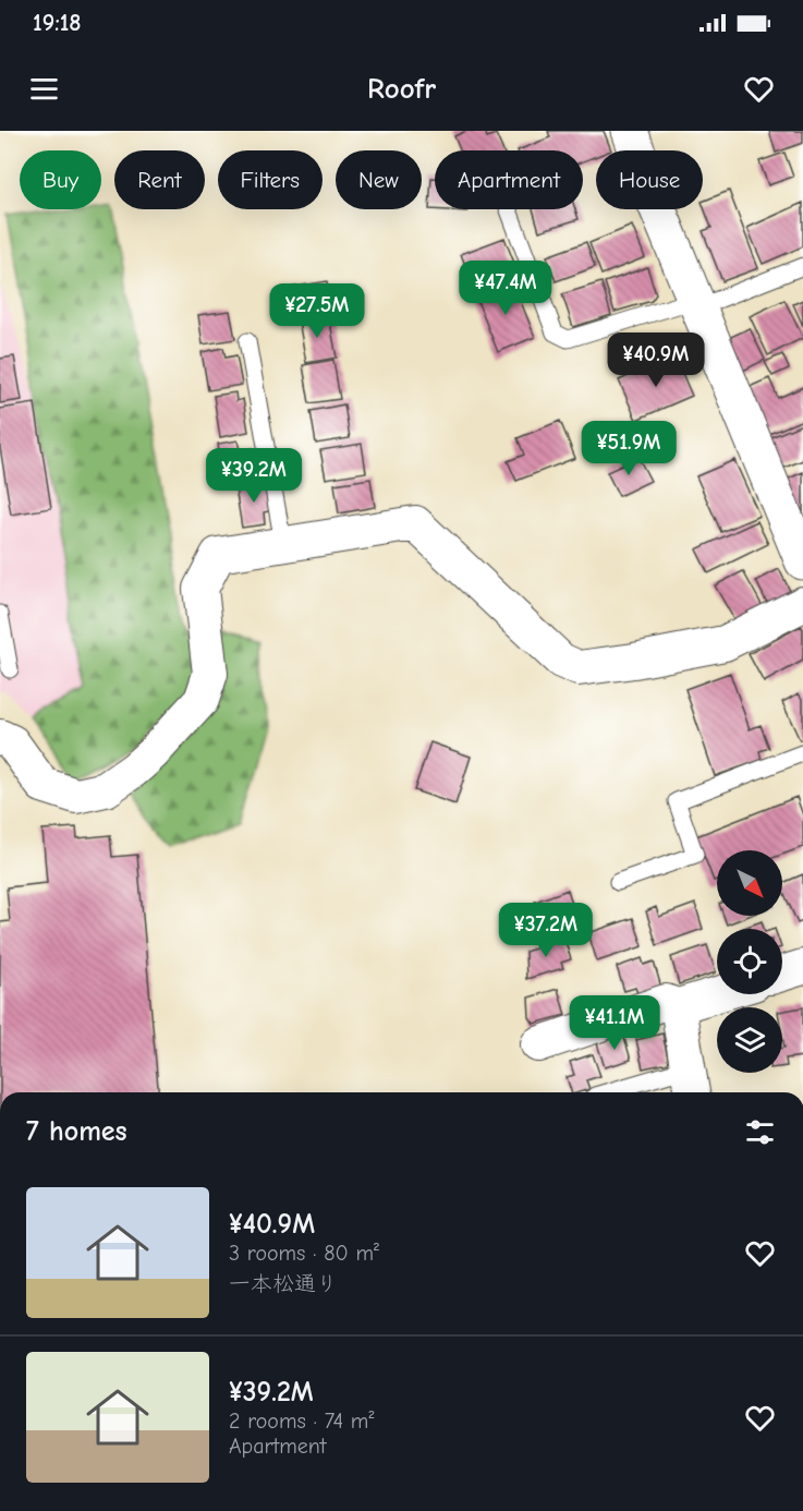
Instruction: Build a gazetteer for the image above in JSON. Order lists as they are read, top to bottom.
{
  "north": "bottom right",
  "page": {
    "status": "19:18",
    "header": "Roofr",
    "chip": [
      "Buy",
      "Rent",
      "Filters",
      "New",
      "Apartment",
      "House"
    ],
    "price": [
      "¥47.4M",
      "¥27.5M",
      "¥40.9M",
      "¥51.9M",
      "¥39.2M",
      "¥37.2M",
      "¥41.1M"
    ],
    "heading": "7 homes",
    "list": [
      {
        "name": "¥40.9M",
        "note": "3 rooms · 80 m² · 一本松通り"
      },
      {
        "name": "¥39.2M",
        "note": "2 rooms · 74 m² · Apartment"
      }
    ]
  }
}
